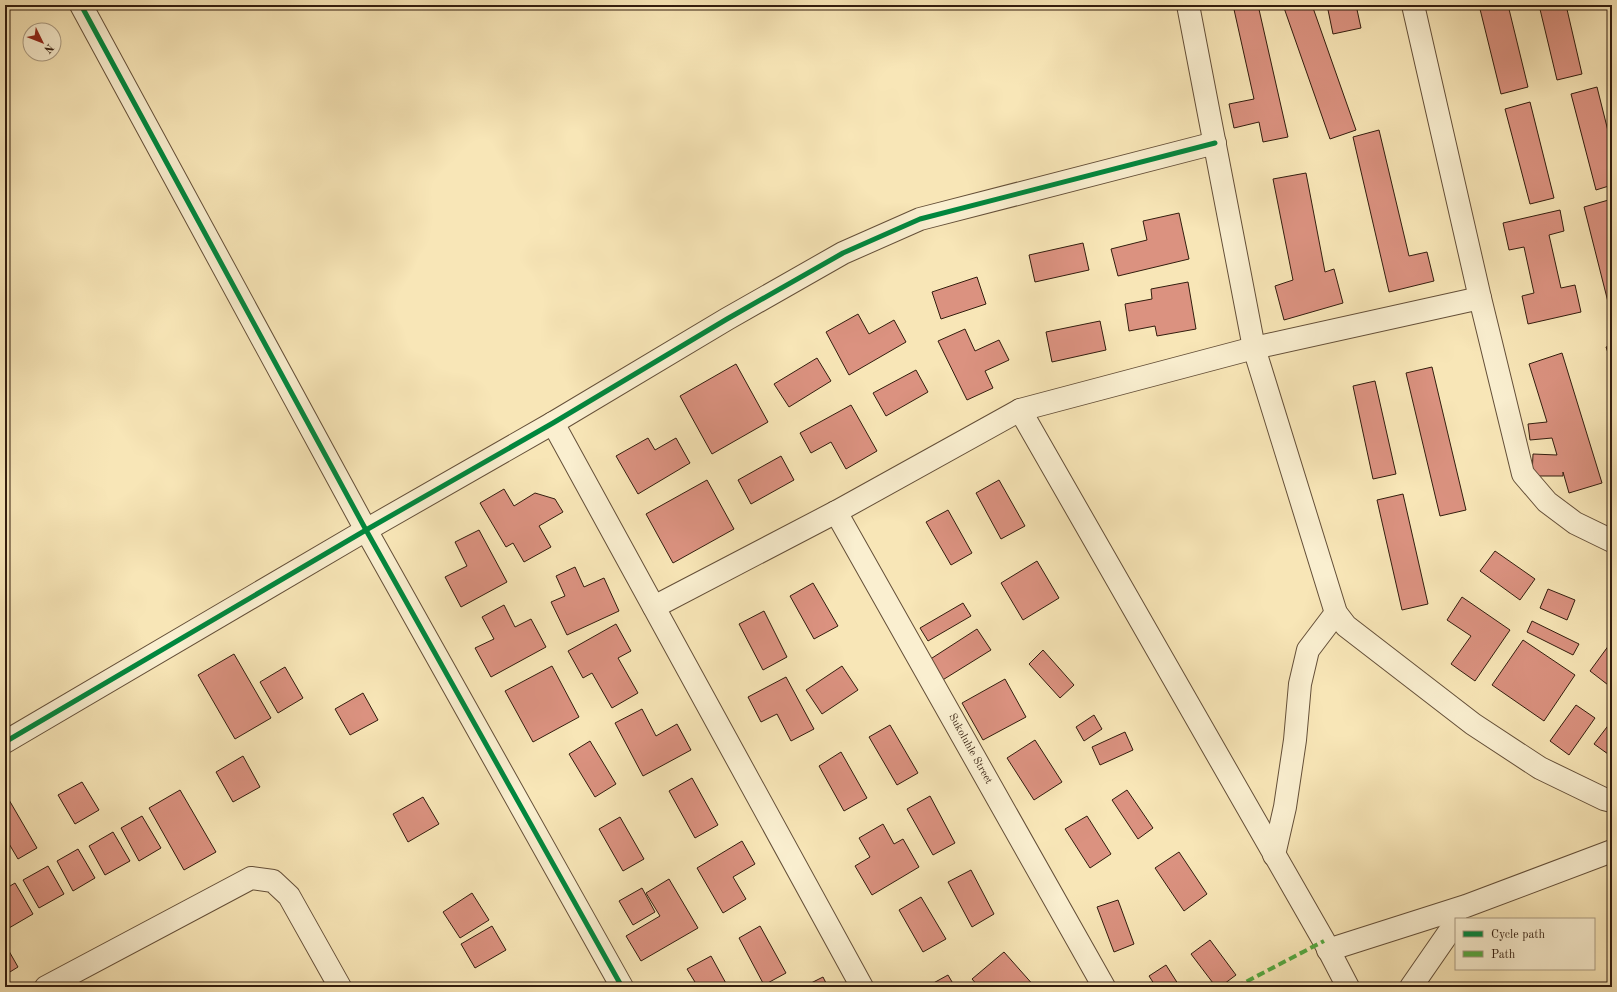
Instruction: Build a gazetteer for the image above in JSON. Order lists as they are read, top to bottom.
{
  "streets": {
    "street": ["Sukoluhle Street"]
  },
  "legend": ["Cycle path", "Path"],
  "north": "bottom right"
}
